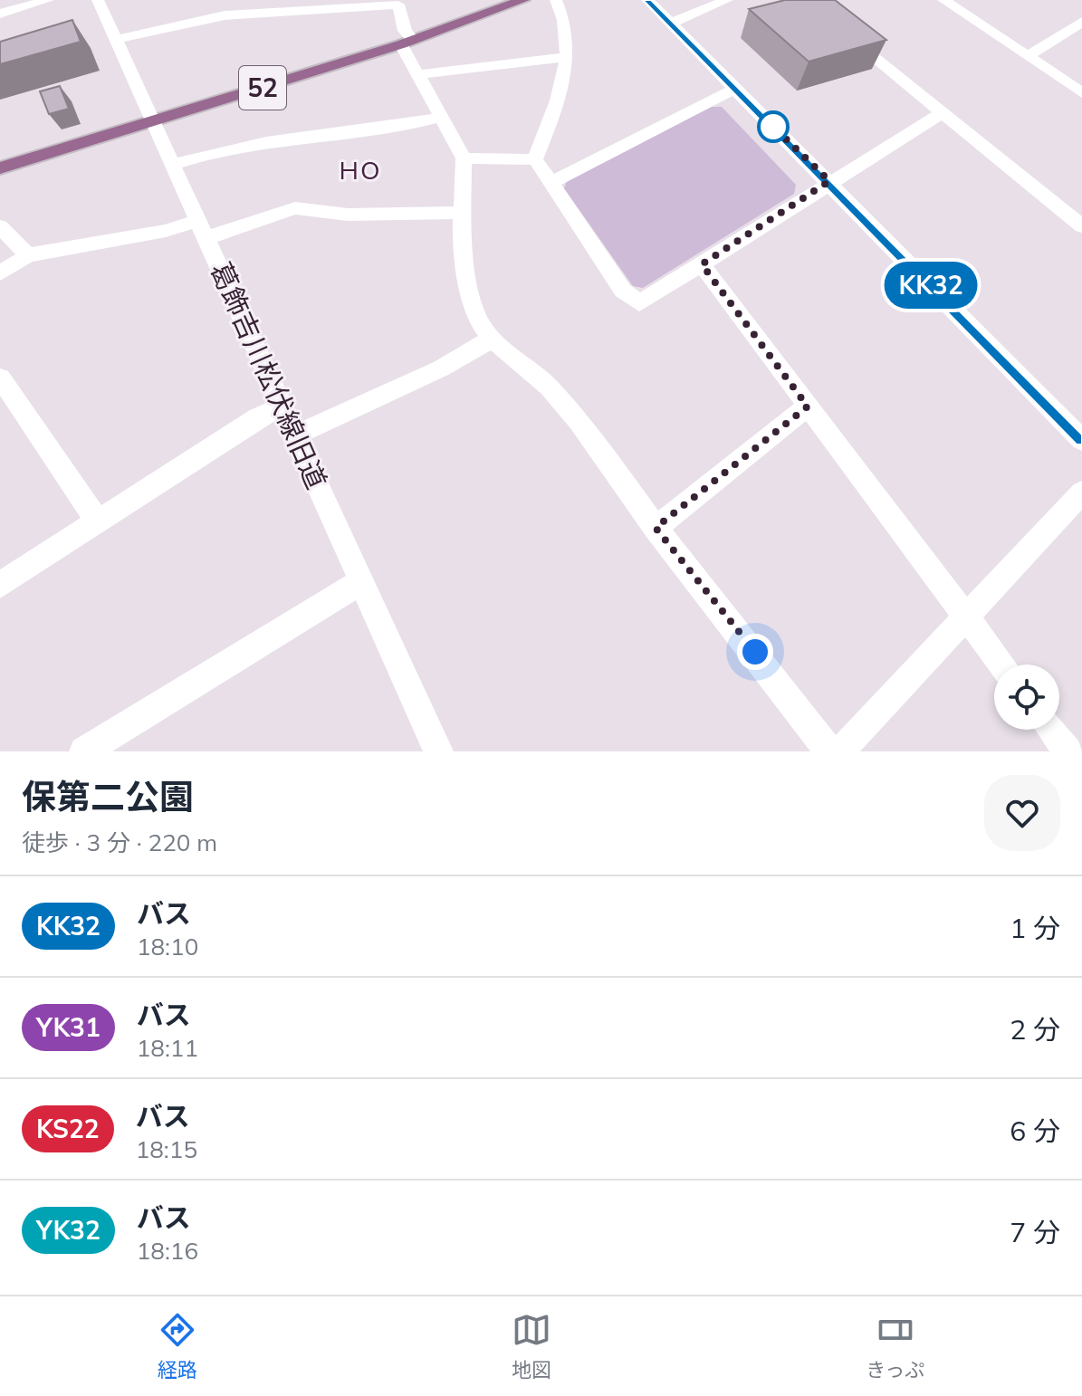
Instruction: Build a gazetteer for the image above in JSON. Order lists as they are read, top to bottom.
{
  "streets": {
    "main road": ["52"],
    "street": ["葛飾吉川松伏線旧道"]
  },
  "crossings": [
    ["52", "葛飾吉川松伏線旧道"]
  ],
  "districts": ["HO"],
  "lines": ["bus line KK32"],
  "page": {
    "on_map": "KK32",
    "heading": ["保第二公園", "徒歩 · 3 分 · 220 m"],
    "list": [
      {
        "mark": "KK32",
        "name": "バス",
        "note": "18:10",
        "value": "1 分"
      },
      {
        "mark": "YK31",
        "name": "バス",
        "note": "18:11",
        "value": "2 分"
      },
      {
        "mark": "KS22",
        "name": "バス",
        "note": "18:15",
        "value": "6 分"
      },
      {
        "mark": "YK32",
        "name": "バス",
        "note": "18:16",
        "value": "7 分"
      }
    ],
    "tabs": ["経路", "地図", "きっぷ"]
  }
}
